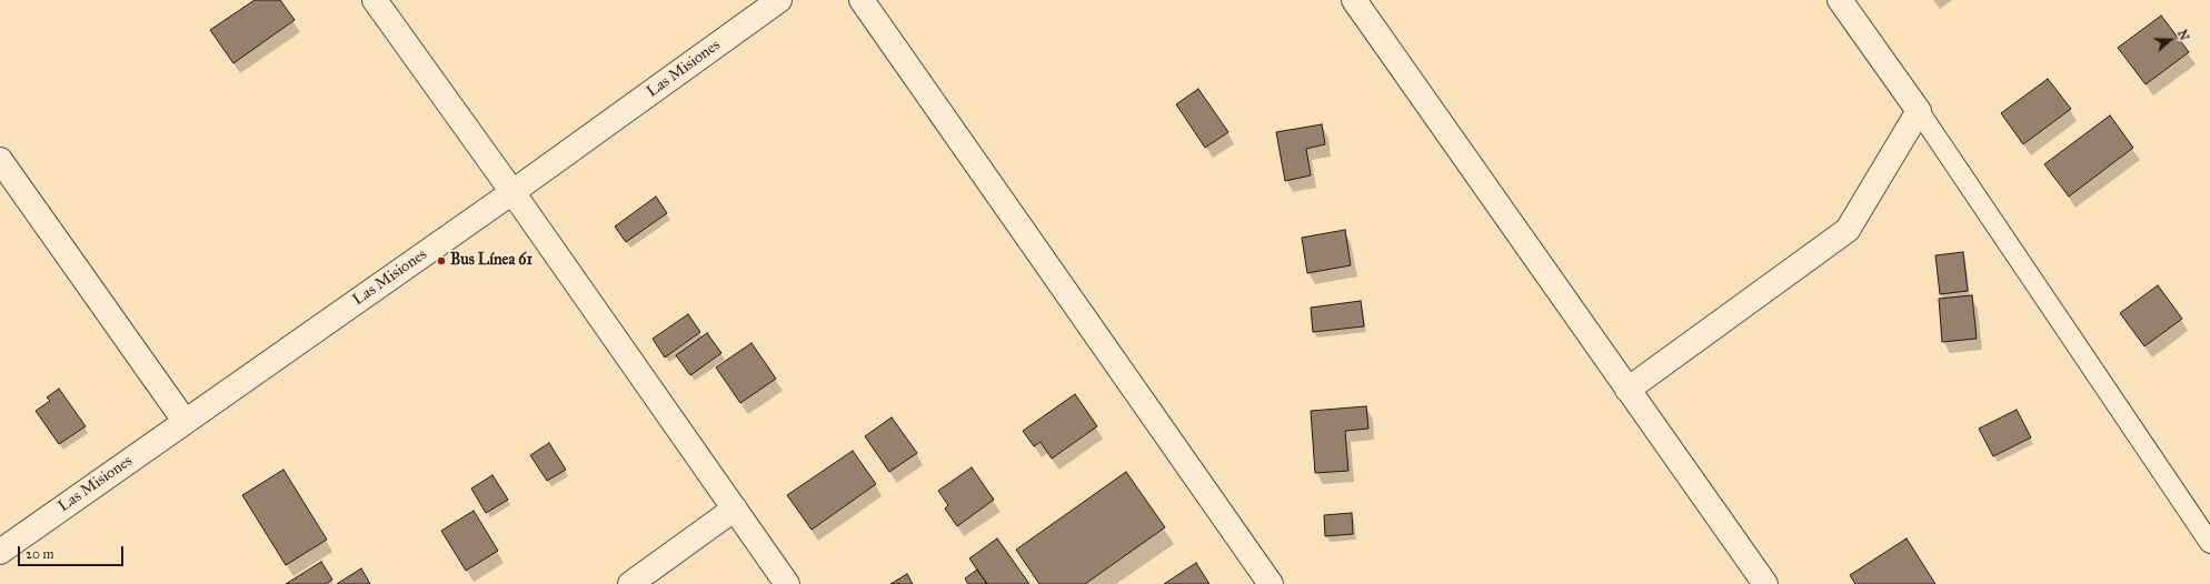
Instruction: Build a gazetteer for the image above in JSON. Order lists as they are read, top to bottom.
{
  "streets": {
    "street": ["Las Misiones"]
  },
  "places": ["Bus Línea 61"],
  "scale_bar": "20 m",
  "north": "right"
}
